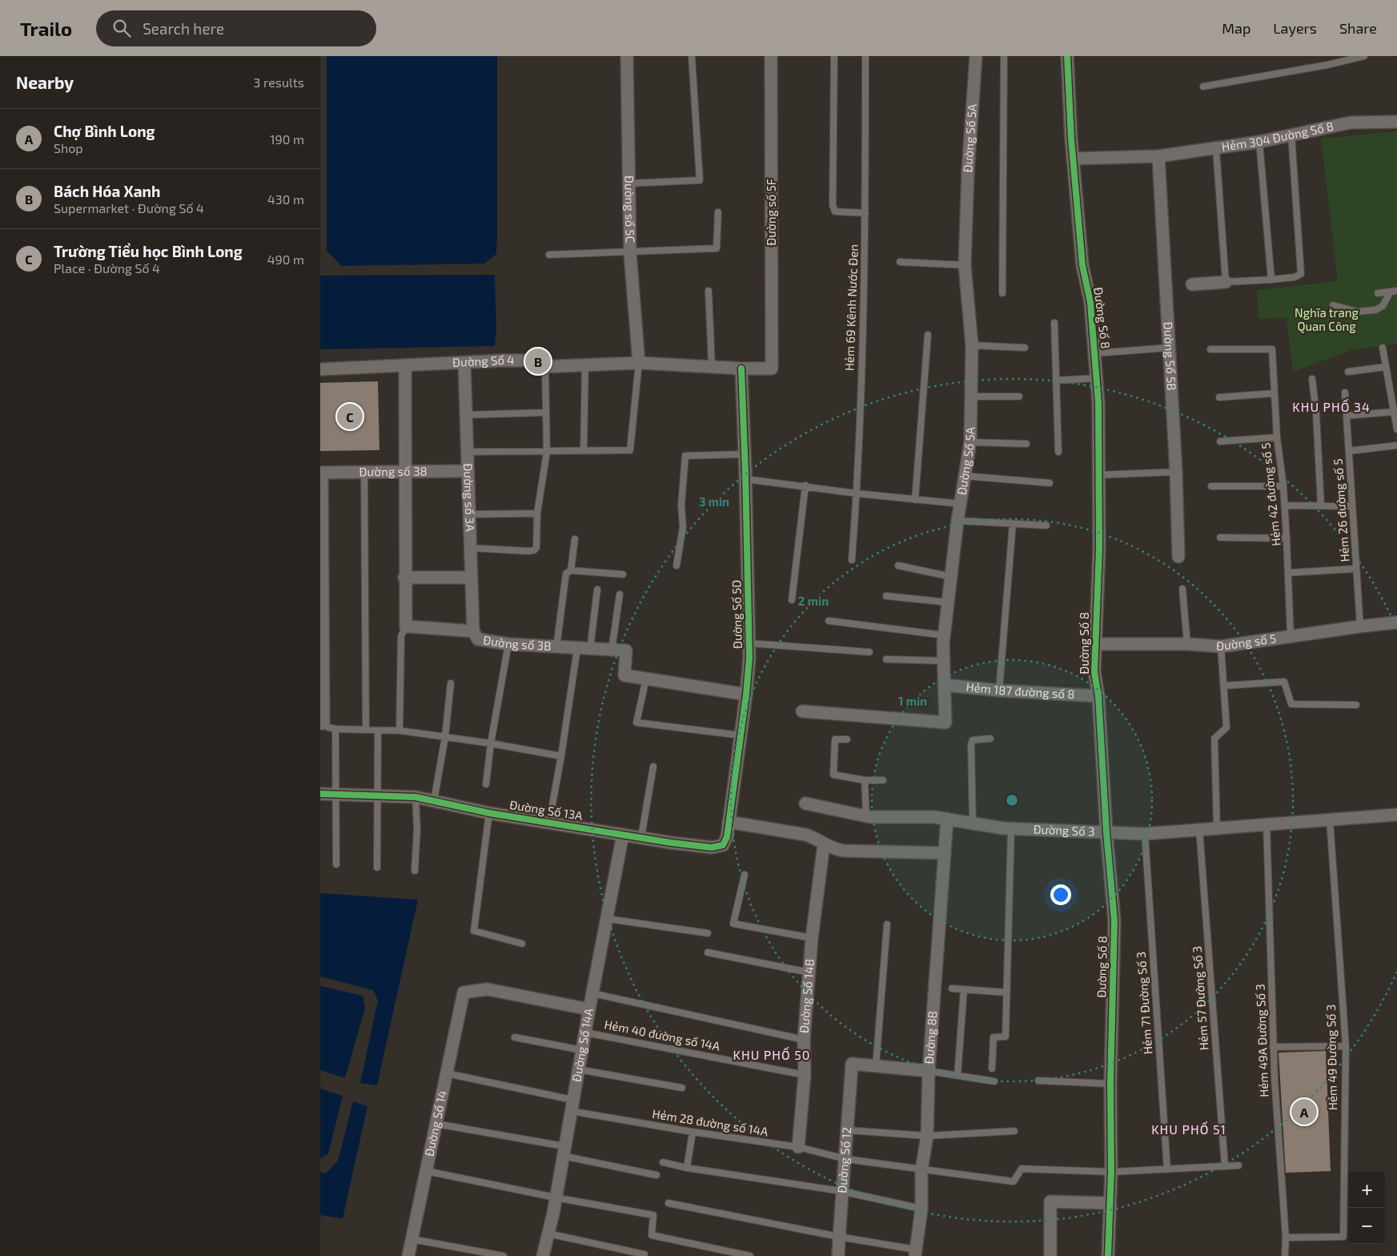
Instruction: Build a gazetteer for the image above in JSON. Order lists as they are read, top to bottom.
{
  "streets": {
    "street": [
      "Hẻm 304 Đường Số 8",
      "Đường Số 5A",
      "Đường số 5C",
      "Đường số 5F",
      "Đường Số 8",
      "Đường Số 5B",
      "Đường Số 4",
      "Đường số 38",
      "Đường số 3A",
      "Đường Số 5D",
      "Đường số 5",
      "Đường số 3B",
      "Hẻm 187 đường số 8",
      "Đường Số 13A",
      "Đường Số 3",
      "Đường Số 14B",
      "Đường 8B",
      "Đường Số 14A",
      "Đường Số 14",
      "Đường Số 12"
    ],
    "lane": [
      "Hẻm 69 Kênh Nước Đen",
      "Hẻm 42 đường số 5",
      "Hẻm 26 đường số 5",
      "Hẻm 57 Đường Số 3",
      "Hẻm 71 Đường Số 3",
      "Hẻm 40 đường số 14A",
      "Hẻm 49A Đường Số 3",
      "Hẻm 49 Đường Số 3",
      "Hẻm 28 đường số 14A"
    ]
  },
  "crossings": [
    ["Hẻm 304 Đường Số 8", "Đường Số 5B"],
    ["Đường Số 5A", "Hẻm 187 đường số 8"],
    ["Đường số 5C", "Đường Số 4"],
    ["Đường số 5F", "Đường Số 4"],
    ["Đường số 5F", "Đường Số 5D"],
    ["Đường Số 8", "Đường số 5"],
    ["Đường Số 8", "Hẻm 187 đường số 8"],
    ["Đường Số 8", "Đường Số 3"],
    ["Đường Số 8", "Hẻm 28 đường số 14A"],
    ["Đường Số 4", "Đường số 3A"],
    ["Đường Số 4", "Đường Số 5D"],
    ["Đường số 38", "Đường số 3A"],
    ["Hẻm 42 đường số 5", "Đường số 5"],
    ["Đường số 3A", "Đường số 3B"],
    ["Hẻm 26 đường số 5", "Đường số 5"],
    ["Đường Số 5D", "Đường số 3B"],
    ["Đường Số 5D", "Đường Số 13A"],
    ["Đường Số 13A", "Đường Số 14A"],
    ["Đường Số 3", "Hẻm 57 Đường Số 3"],
    ["Đường Số 3", "Hẻm 71 Đường Số 3"],
    ["Đường Số 3", "Đường 8B"],
    ["Đường Số 3", "Hẻm 49A Đường Số 3"],
    ["Đường Số 3", "Hẻm 49 Đường Số 3"],
    ["Đường Số 14B", "Hẻm 40 đường số 14A"],
    ["Đường Số 14B", "Hẻm 28 đường số 14A"],
    ["Hẻm 40 đường số 14A", "Đường Số 14A"],
    ["Đường 8B", "Hẻm 28 đường số 14A"],
    ["Hẻm 49A Đường Số 3", "Hẻm 49 Đường Số 3"],
    ["Đường Số 14A", "Hẻm 28 đường số 14A"],
    ["Đường Số 14A", "Đường Số 14"],
    ["Hẻm 28 đường số 14A", "Đường Số 14"],
    ["Hẻm 28 đường số 14A", "Đường Số 12"]
  ],
  "districts": ["KHU PHỐ 34", "KHU PHỐ 50", "KHU PHỐ 51"],
  "parks": ["Nghĩa trang Quan Công"],
  "page": {
    "header": "Trailo",
    "search": "Search here",
    "nav": ["Map", "Layers", "Share"],
    "heading": ["Nearby", "3 results"],
    "list": [
      {
        "mark": "A",
        "name": "Chợ Bình Long",
        "note": "Shop",
        "value": "190 m"
      },
      {
        "mark": "B",
        "name": "Bách Hóa Xanh",
        "note": "Supermarket · Đường Số 4",
        "value": "430 m"
      },
      {
        "mark": "C",
        "name": "Trường Tiểu học Bình Long",
        "note": "Place · Đường Số 4",
        "value": "490 m"
      }
    ],
    "pins": ["B", "C", "A"],
    "map_buttons": ["+", "−"]
  },
  "rings": ["3 min", "2 min", "1 min"]
}
